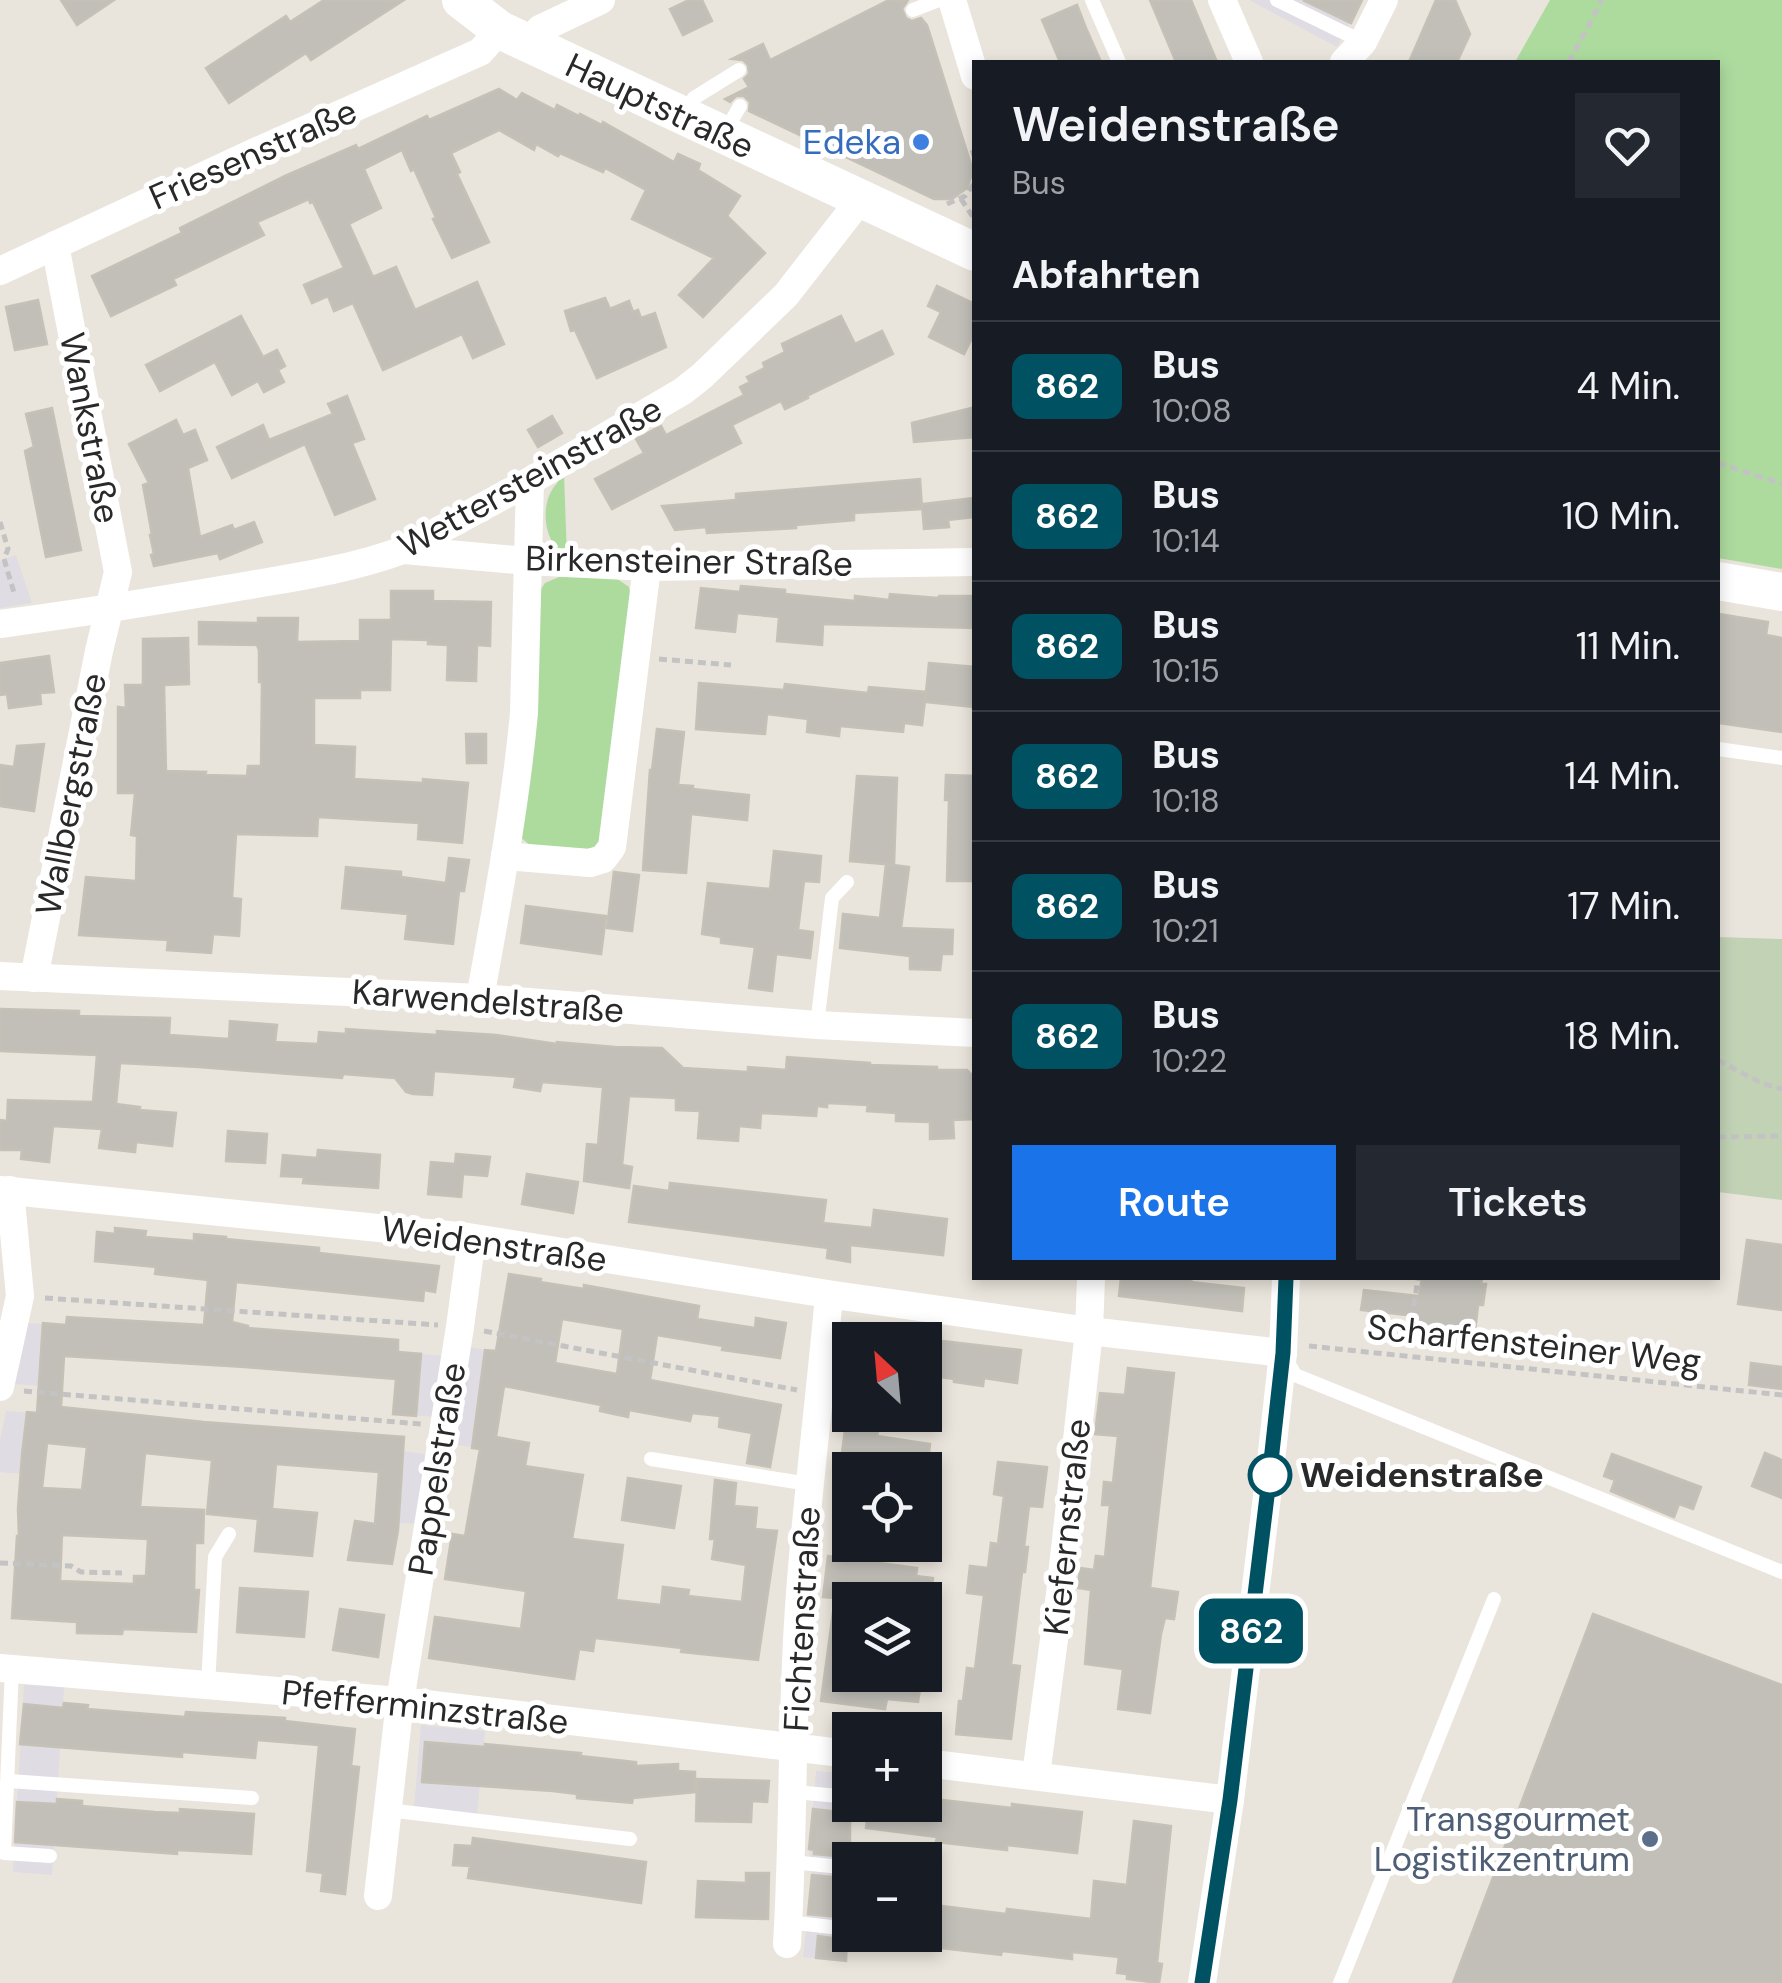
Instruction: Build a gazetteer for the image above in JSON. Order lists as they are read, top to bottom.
{
  "streets": {
    "main road": ["Hauptstraße"],
    "street": [
      "Friesenstraße",
      "Wankstraße",
      "Wettersteinstraße",
      "Birkensteiner Straße",
      "Wallbergstraße",
      "Karwendelstraße",
      "Weidenstraße",
      "Pappelstraße",
      "Kiefernstraße",
      "Fichtenstraße",
      "Pfefferminzstraße"
    ],
    "path": ["Scharfensteiner Weg"]
  },
  "crossings": [
    ["Hauptstraße", "Friesenstraße"],
    ["Hauptstraße", "Wettersteinstraße"],
    ["Friesenstraße", "Wankstraße"],
    ["Wankstraße", "Wettersteinstraße"],
    ["Wankstraße", "Wallbergstraße"],
    ["Wettersteinstraße", "Birkensteiner Straße"],
    ["Wettersteinstraße", "Wallbergstraße"],
    ["Wallbergstraße", "Karwendelstraße"],
    ["Weidenstraße", "Scharfensteiner Weg"],
    ["Weidenstraße", "Pappelstraße"],
    ["Weidenstraße", "Kiefernstraße"],
    ["Weidenstraße", "Fichtenstraße"],
    ["Pappelstraße", "Pfefferminzstraße"],
    ["Fichtenstraße", "Pfefferminzstraße"]
  ],
  "places": ["Edeka", "Weidenstraße", "Transgourmet Logistikzentrum"],
  "lines": ["bus line 862"],
  "north": "top left",
  "page": {
    "on_map": "862",
    "heading": [
      ["Weidenstraße", "Bus"],
      "Abfahrten"
    ],
    "list": [
      {
        "mark": "862",
        "name": "Bus",
        "note": "10:08",
        "value": "4 Min."
      },
      {
        "mark": "862",
        "name": "Bus",
        "note": "10:14",
        "value": "10 Min."
      },
      {
        "mark": "862",
        "name": "Bus",
        "note": "10:15",
        "value": "11 Min."
      },
      {
        "mark": "862",
        "name": "Bus",
        "note": "10:18",
        "value": "14 Min."
      },
      {
        "mark": "862",
        "name": "Bus",
        "note": "10:21",
        "value": "17 Min."
      },
      {
        "mark": "862",
        "name": "Bus",
        "note": "10:22",
        "value": "18 Min."
      }
    ],
    "buttons": ["Route", "Tickets"],
    "map_buttons": ["+", "−"]
  }
}
